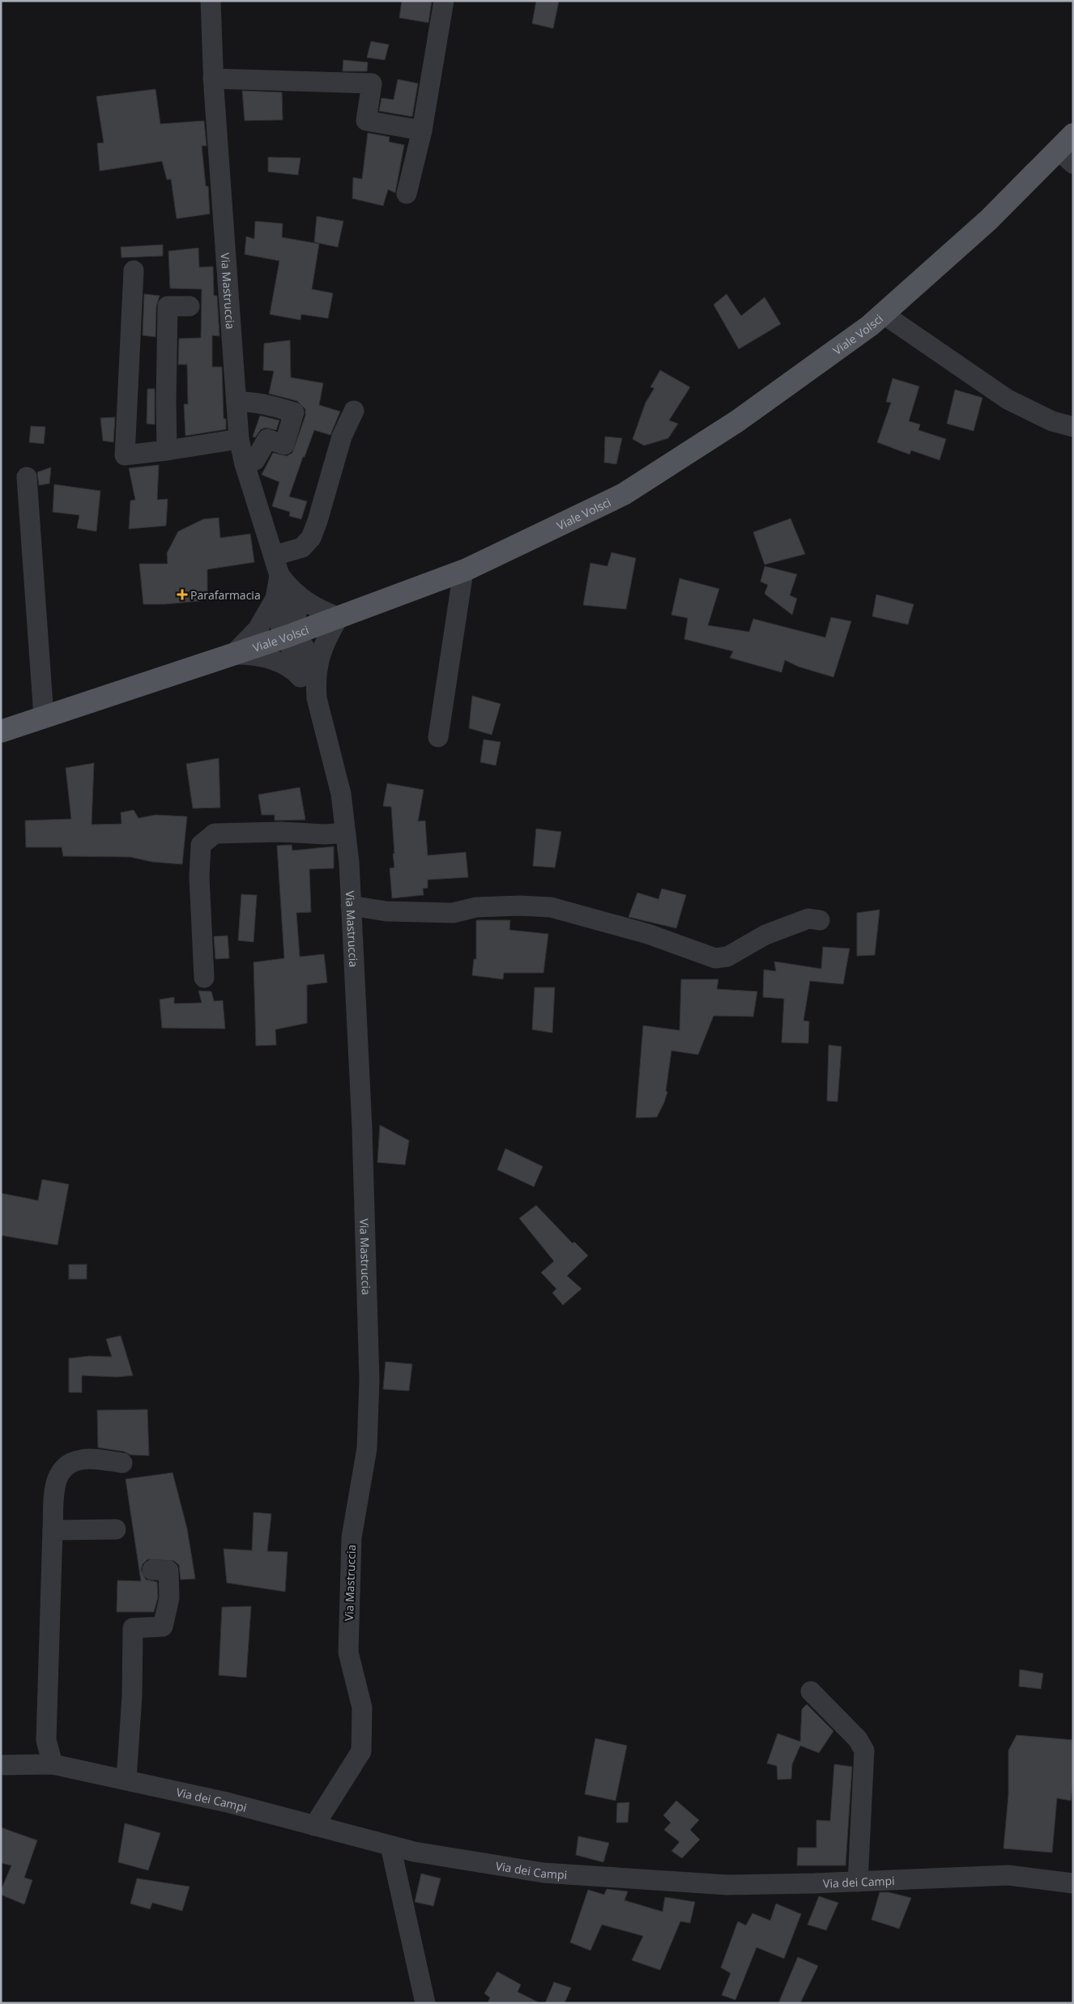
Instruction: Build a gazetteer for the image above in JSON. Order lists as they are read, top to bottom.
{
  "streets": {
    "main road": ["Viale Volsci"],
    "street": ["Via Mastruccia", "Via dei Campi"]
  },
  "crossings": [
    ["Via Mastruccia", "Viale Volsci"],
    ["Via Mastruccia", "Via dei Campi"]
  ],
  "places": {
    "health": ["Parafarmacia"]
  }
}
